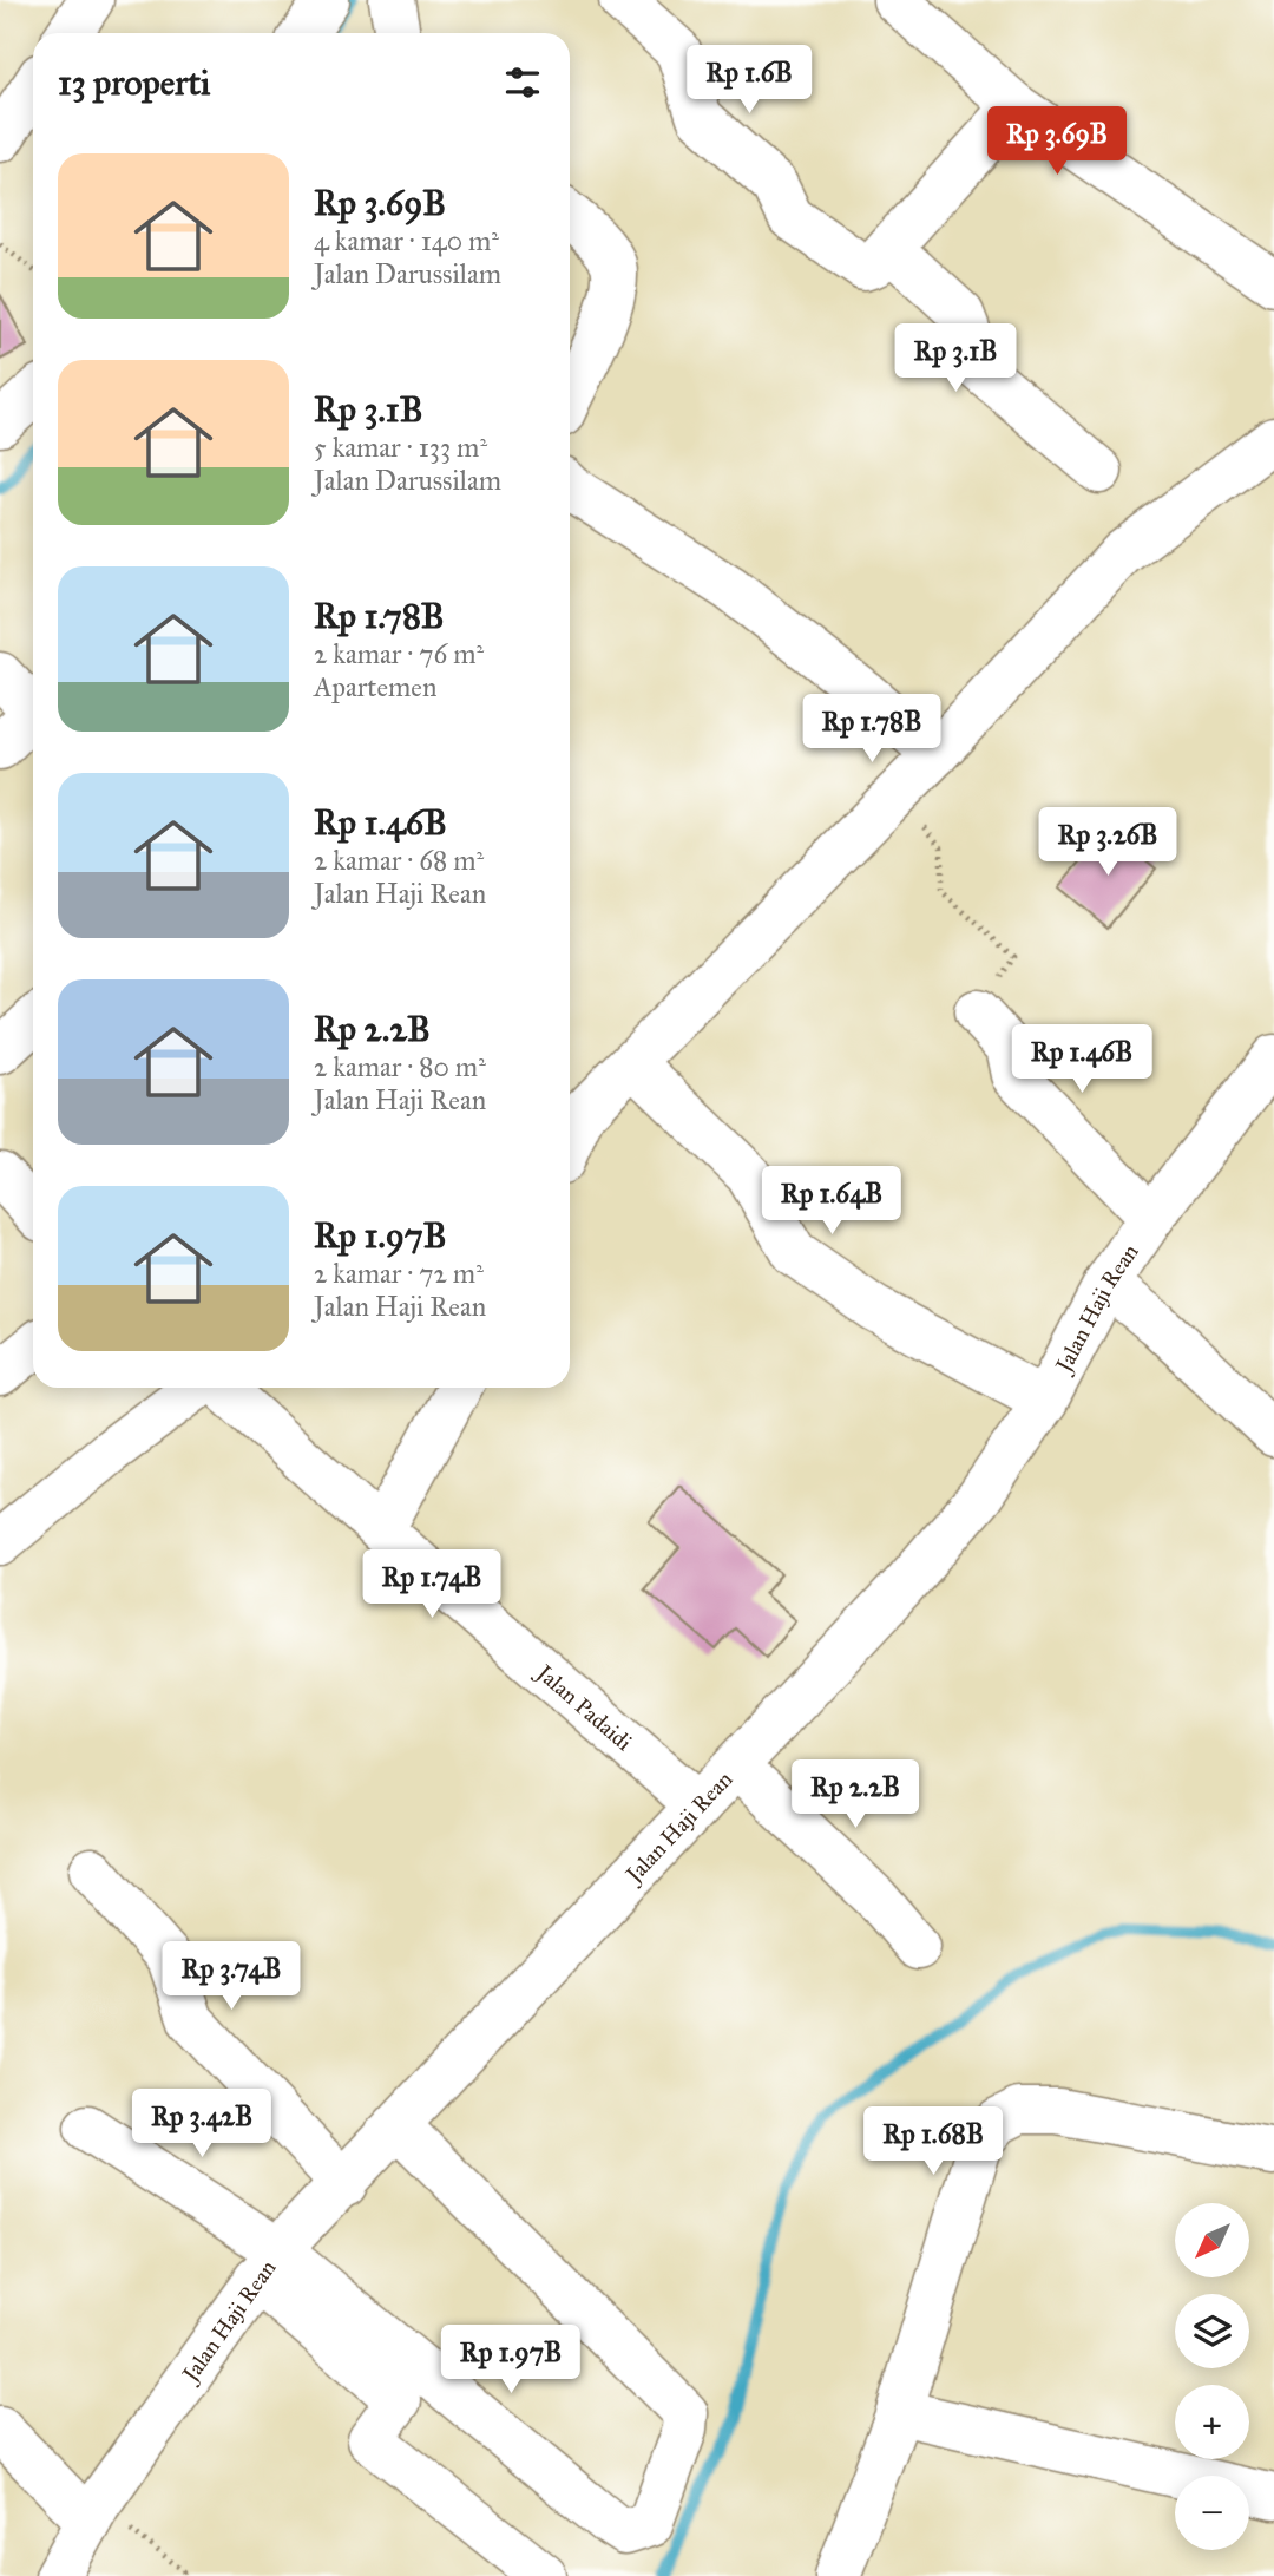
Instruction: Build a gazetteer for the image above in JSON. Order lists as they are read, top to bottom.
{
  "streets": {
    "street": ["Jalan Haji Rean", "Jalan Padaidi"]
  },
  "crossings": [
    ["Jalan Haji Rean", "Jalan Padaidi"]
  ],
  "north": "bottom left",
  "page": {
    "heading": "13 properti",
    "price": [
      "Rp 1.6B",
      "Rp 3.69B",
      "Rp 3.1B",
      "Rp 1.78B",
      "Rp 3.26B",
      "Rp 1.46B",
      "Rp 1.64B",
      "Rp 1.74B",
      "Rp 2.2B",
      "Rp 3.74B",
      "Rp 3.42B",
      "Rp 1.68B",
      "Rp 1.97B"
    ],
    "list": [
      {
        "name": "Rp 3.69B",
        "note": "4 kamar · 140 m² · Jalan Darussilam"
      },
      {
        "name": "Rp 3.1B",
        "note": "5 kamar · 133 m² · Jalan Darussilam"
      },
      {
        "name": "Rp 1.78B",
        "note": "2 kamar · 76 m² · Apartemen"
      },
      {
        "name": "Rp 1.46B",
        "note": "2 kamar · 68 m² · Jalan Haji Rean"
      },
      {
        "name": "Rp 2.2B",
        "note": "2 kamar · 80 m² · Jalan Haji Rean"
      },
      {
        "name": "Rp 1.97B",
        "note": "2 kamar · 72 m² · Jalan Haji Rean"
      }
    ],
    "map_buttons": ["+", "−"]
  }
}
